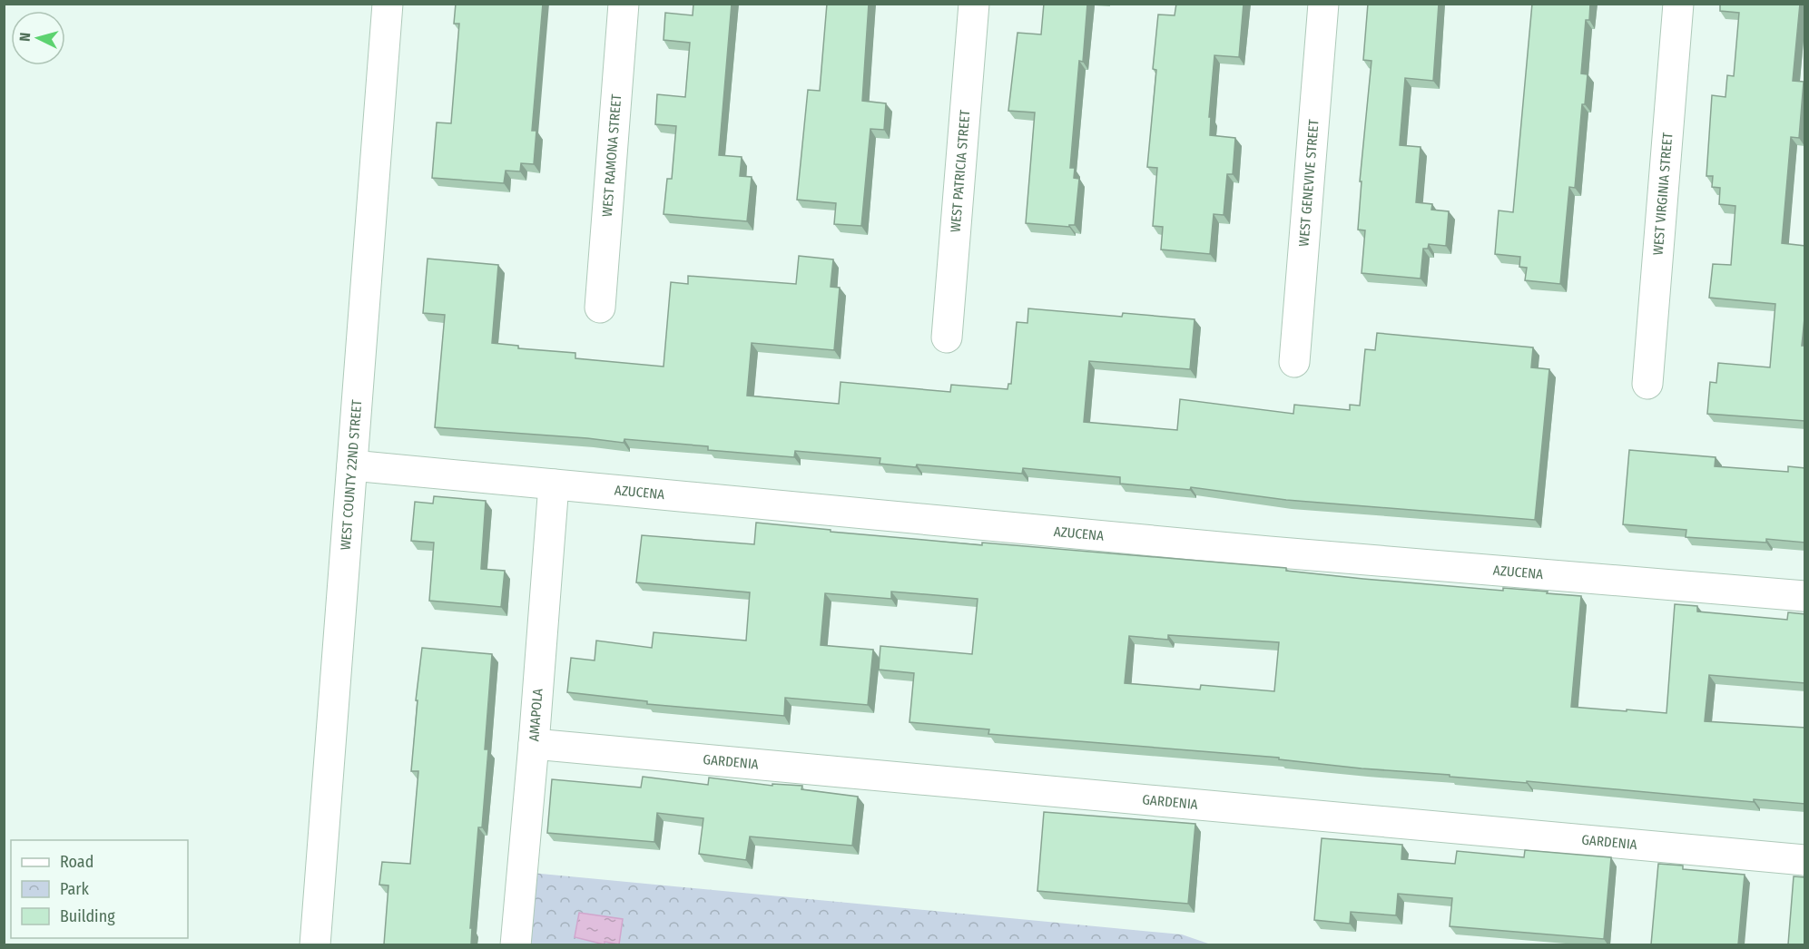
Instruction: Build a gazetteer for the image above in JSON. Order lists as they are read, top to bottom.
{
  "streets": {
    "street": [
      "WEST RAMONA STREET",
      "WEST PATRICIA STREET",
      "WEST GENEVIVE STREET",
      "WEST VIRGINIA STREET",
      "WEST COUNTY 22ND STREET",
      "AZUCENA",
      "AMAPOLA",
      "GARDENIA"
    ]
  },
  "crossings": [
    ["WEST COUNTY 22ND STREET", "AZUCENA"],
    ["AZUCENA", "AMAPOLA"],
    ["AMAPOLA", "GARDENIA"]
  ],
  "legend": ["Road", "Park", "Building"],
  "north": "left"
}
